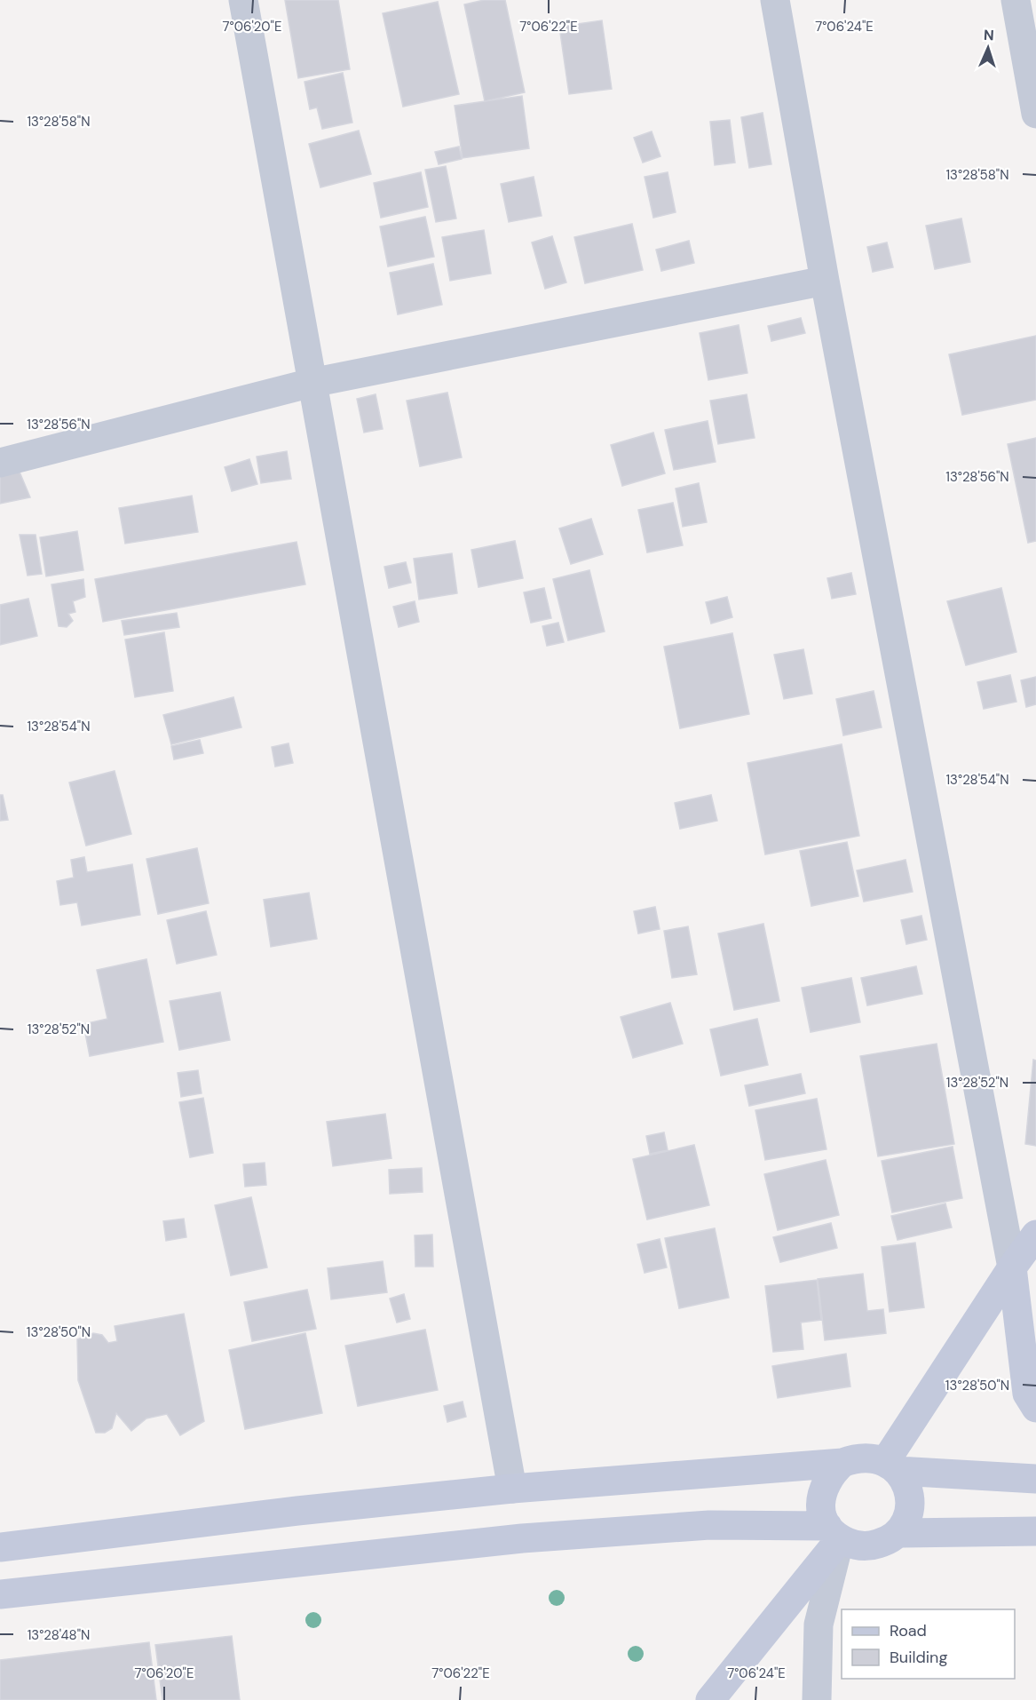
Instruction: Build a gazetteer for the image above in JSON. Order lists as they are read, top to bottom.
{
  "legend": ["Road", "Building"],
  "north": "top",
  "coordinates": [
    "7°06'20\"E",
    "7°06'22\"E",
    "7°06'24\"E",
    "13°28'58\"N",
    "13°28'56\"N",
    "13°28'54\"N",
    "13°28'52\"N",
    "13°28'50\"N",
    "13°28'48\"N"
  ]
}
